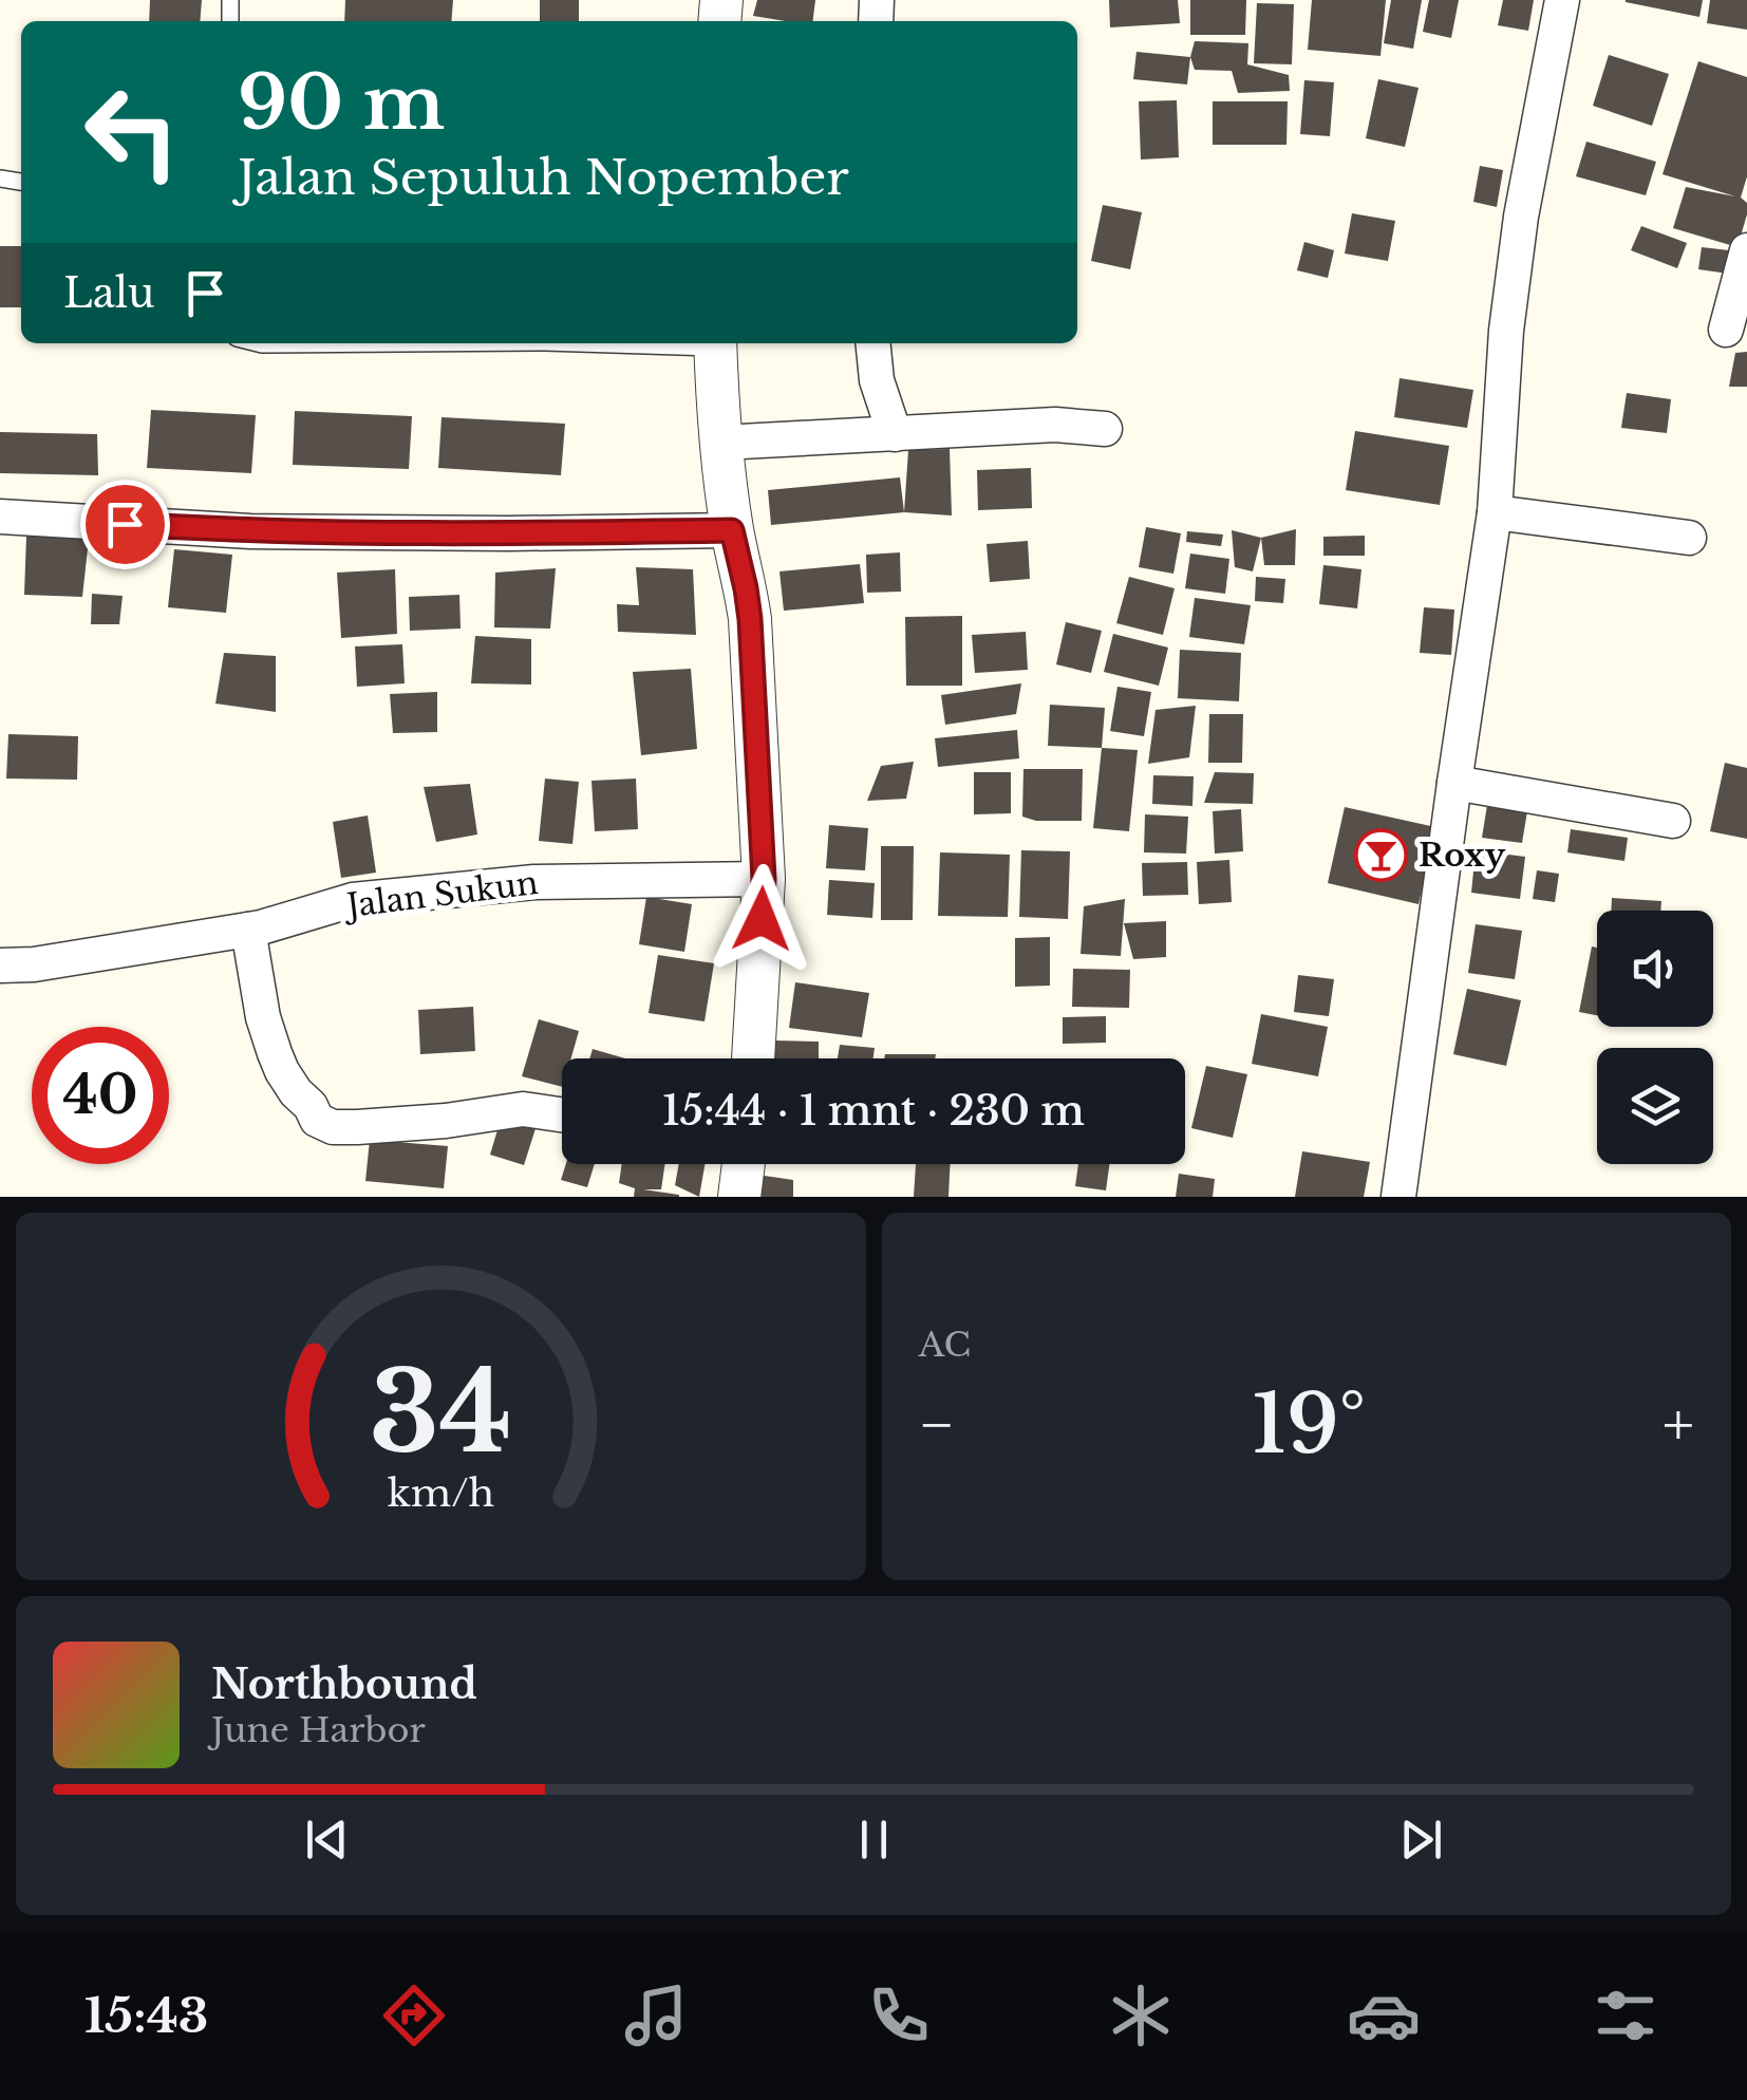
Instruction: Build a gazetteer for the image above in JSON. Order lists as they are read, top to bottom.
{
  "streets": {
    "street": ["Jalan Sukun"]
  },
  "places": {
    "bar": ["Roxy"]
  },
  "page": {
    "turn": ["90 m", "Jalan Sepuluh Nopember"],
    "then": "Lalu",
    "limit": "40",
    "trip": "15:44 · 1 mnt · 230 m",
    "tile": "AC",
    "heat": ["−", "19°", "+"],
    "song": ["Northbound", "June Harbor"],
    "tabs": "15:43",
    "gauge": ["34", "km/h"]
  }
}
